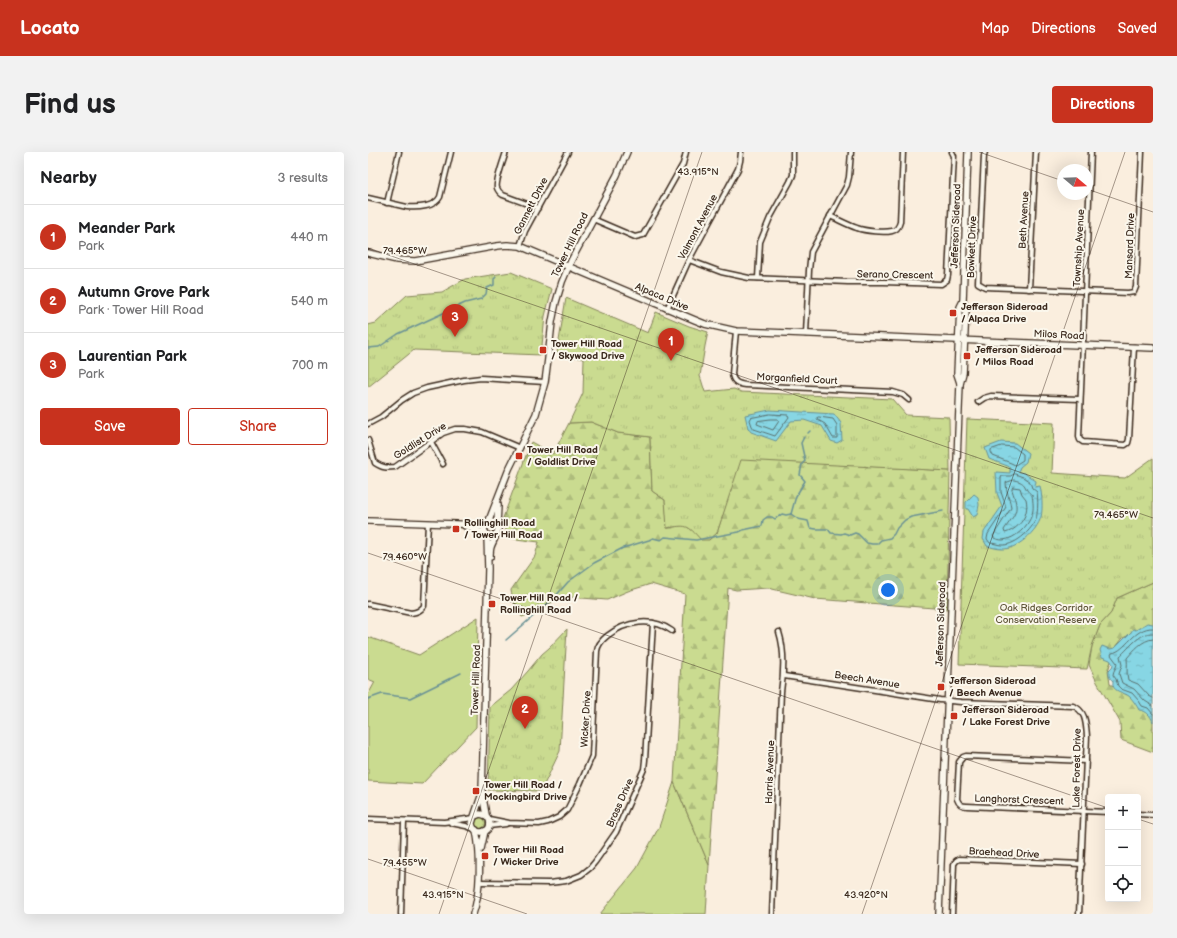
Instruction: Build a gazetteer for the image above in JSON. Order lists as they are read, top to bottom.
{
  "streets": {
    "street": [
      "Gannett Drive",
      "Beth Avenue",
      "Jefferson Sideroad",
      "Valmont Avenue",
      "Tower Hill Road",
      "Mansard Drive",
      "Bowkett Drive",
      "Township Avenue",
      "Serano Crescent",
      "Alpaca Drive",
      "Milos Road",
      "Morganfield Court",
      "Goldlist Drive",
      "Beech Avenue",
      "Wicker Drive",
      "Lake Forest Drive",
      "Harris Avenue",
      "Langhorst Crescent",
      "Brass Drive",
      "Braehead Drive"
    ]
  },
  "crossings": [
    ["Gannett Drive", "Alpaca Drive"],
    ["Beth Avenue", "Bowkett Drive"],
    ["Jefferson Sideroad", "Alpaca Drive"],
    ["Jefferson Sideroad", "Milos Road"],
    ["Jefferson Sideroad", "Beech Avenue"],
    ["Jefferson Sideroad", "Lake Forest Drive"],
    ["Valmont Avenue", "Alpaca Drive"],
    ["Tower Hill Road", "Alpaca Drive"],
    ["Tower Hill Road", "Goldlist Drive"],
    ["Tower Hill Road", "Wicker Drive"],
    ["Mansard Drive", "Bowkett Drive"],
    ["Mansard Drive", "Township Avenue"],
    ["Bowkett Drive", "Township Avenue"],
    ["Township Avenue", "Milos Road"],
    ["Alpaca Drive", "Milos Road"],
    ["Alpaca Drive", "Morganfield Court"],
    ["Beech Avenue", "Lake Forest Drive"],
    ["Beech Avenue", "Harris Avenue"],
    ["Wicker Drive", "Brass Drive"],
    ["Lake Forest Drive", "Langhorst Crescent"],
    ["Lake Forest Drive", "Braehead Drive"]
  ],
  "parks": ["Oak Ridges Corridor Conservation Reserve"],
  "places": {
    "transit": [
      "Jefferson Sideroad / Alpaca Drive",
      "Tower Hill Road / Skywood Drive",
      "Jefferson Sideroad / Milos Road",
      "Tower Hill Road / Goldlist Drive",
      "Rollinghill Road / Tower Hill Road",
      "Tower Hill Road / Rollinghill Road",
      "Jefferson Sideroad / Beech Avenue",
      "Jefferson Sideroad / Lake Forest Drive",
      "Tower Hill Road / Mockingbird Drive",
      "Tower Hill Road / Wicker Drive"
    ]
  },
  "north": "right",
  "page": {
    "header": "Locato",
    "nav": ["Map", "Directions", "Saved"],
    "buttons": [
      "Directions",
      ["Save", "Share"]
    ],
    "title": "Find us",
    "heading": ["Nearby", "3 results"],
    "list": [
      {
        "mark": "1",
        "name": "Meander Park",
        "note": "Park",
        "value": "440 m"
      },
      {
        "mark": "2",
        "name": "Autumn Grove Park",
        "note": "Park · Tower Hill Road",
        "value": "540 m"
      },
      {
        "mark": "3",
        "name": "Laurentian Park",
        "note": "Park",
        "value": "700 m"
      }
    ],
    "pins": ["3", "1", "2"],
    "map_buttons": ["+", "−"]
  },
  "coordinates": [
    "43.915°N",
    "79.465°W",
    "79.460°W",
    "79.455°W",
    "43.920°N"
  ]
}
